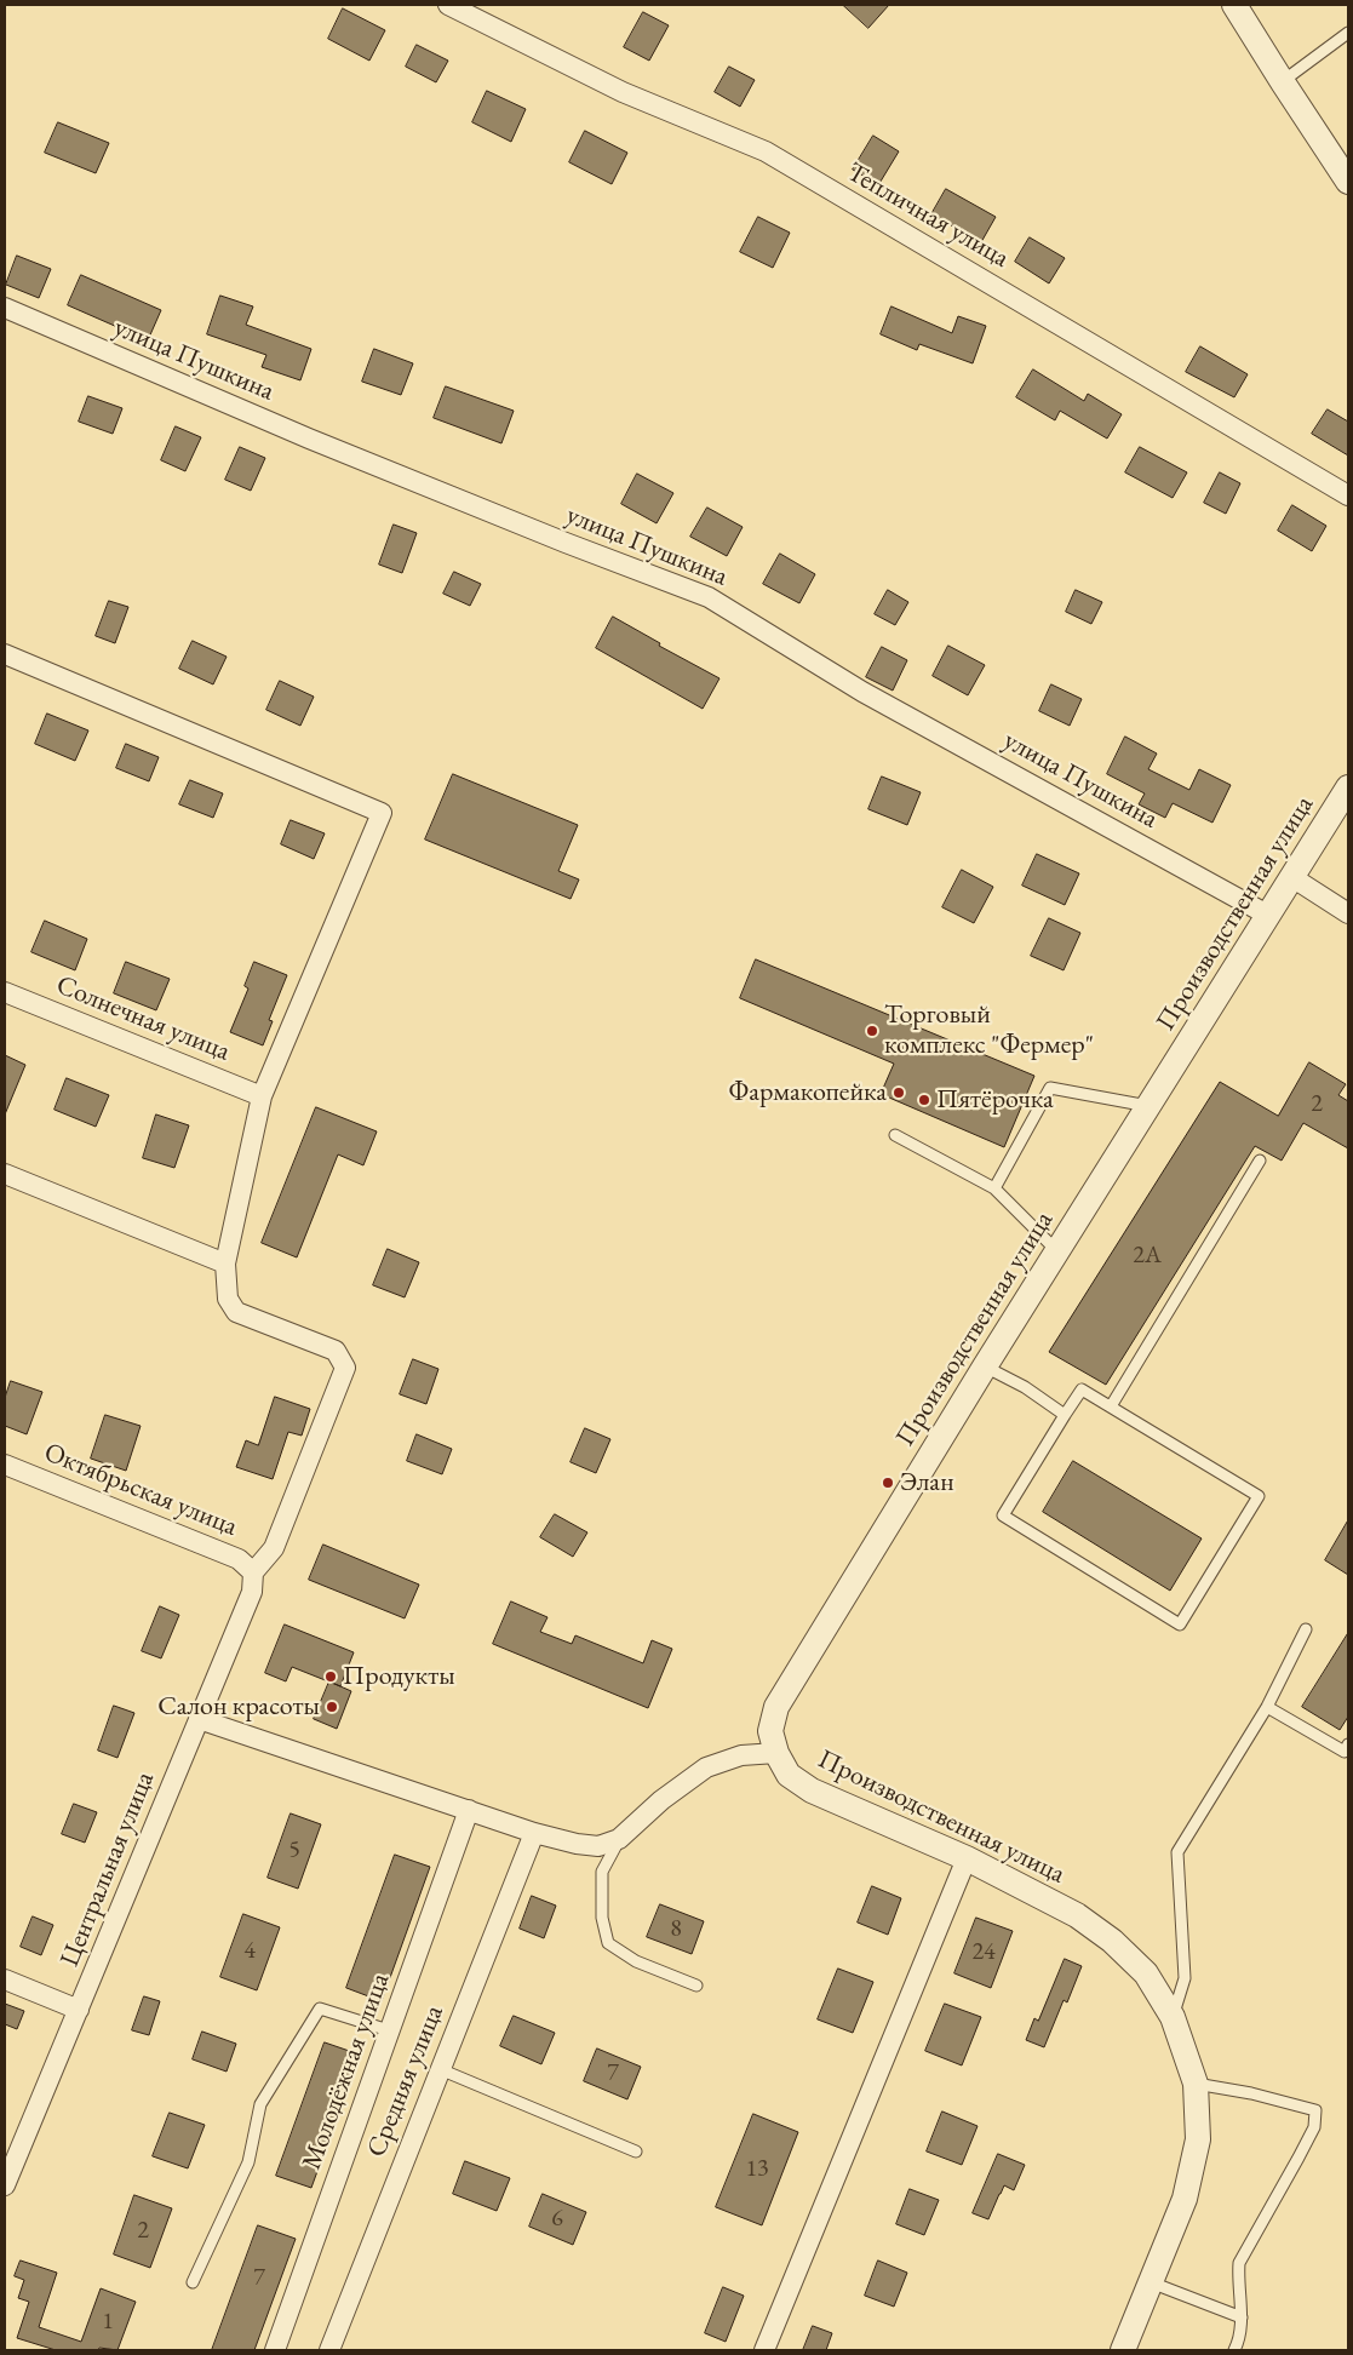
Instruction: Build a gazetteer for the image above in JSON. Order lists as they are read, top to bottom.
{
  "streets": {
    "street": [
      "Тепличная улица",
      "улица Пушкина",
      "Производственная улица",
      "Солнечная улица",
      "Октябрьская улица",
      "Центральная улица",
      "Молодёжная улица",
      "Средняя улица"
    ]
  },
  "crossings": [
    ["улица Пушкина", "Производственная улица"],
    ["Октябрьская улица", "Центральная улица"]
  ],
  "places": [
    "Торговый комплекс \"Фермер\"",
    "Фармакопейка",
    "Пятёрочка",
    "Элан",
    "Продукты",
    "Салон красоты"
  ],
  "house_numbers": [
    "2",
    "2А",
    "5",
    "8",
    "4",
    "24",
    "7",
    "13",
    "6",
    "2",
    "7",
    "1"
  ]
}
